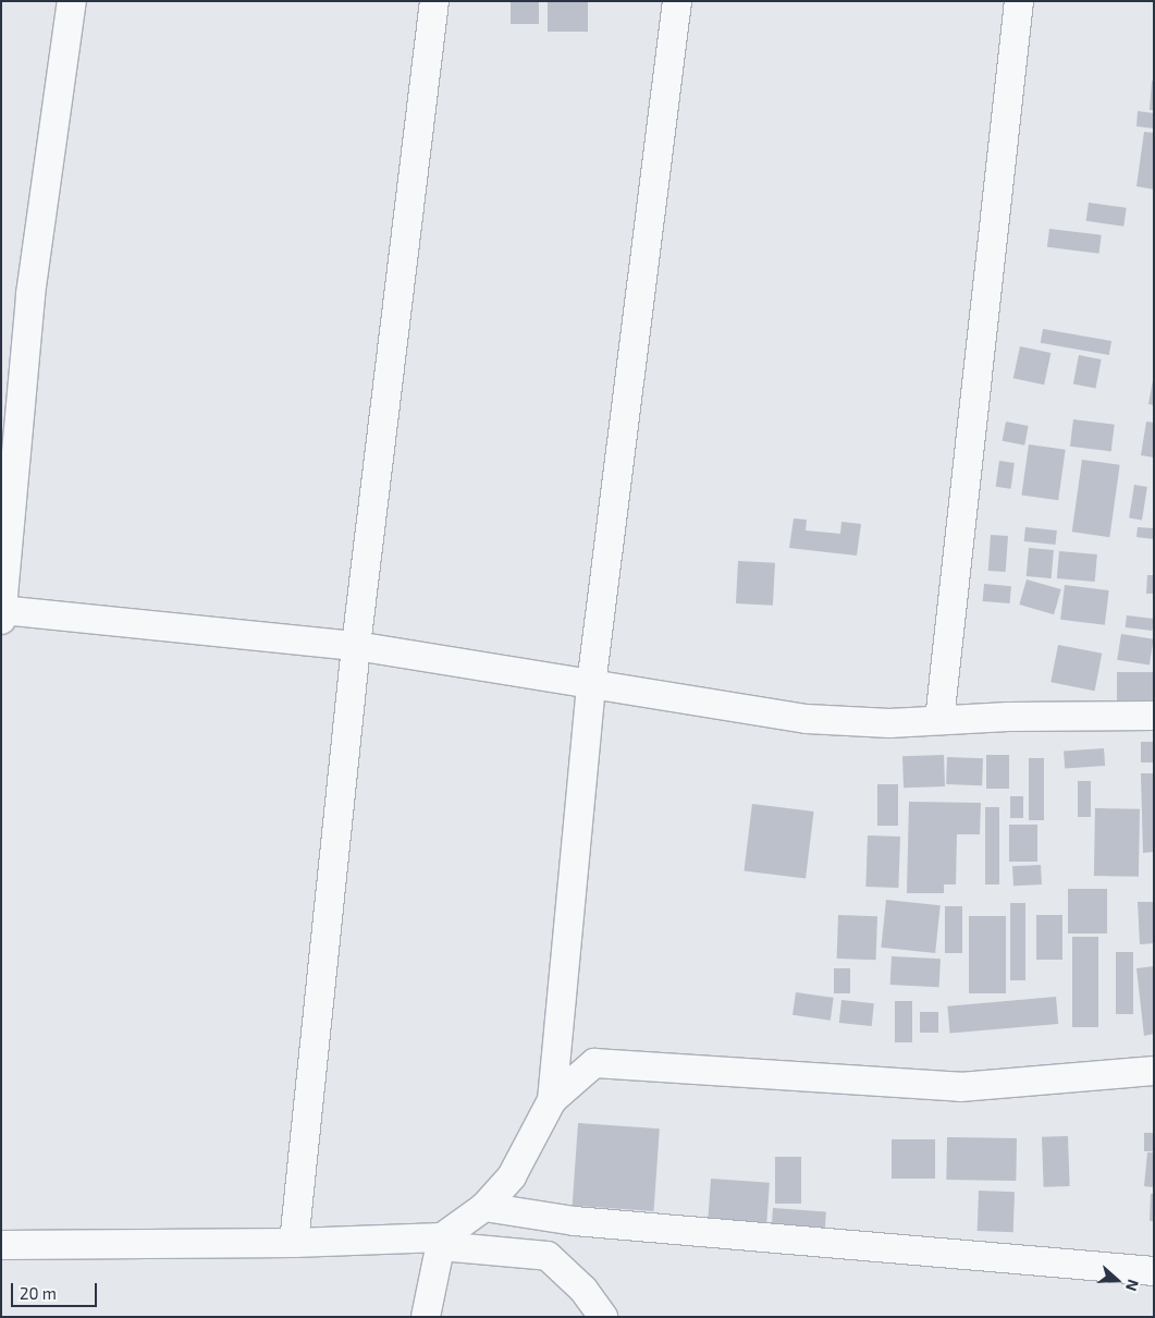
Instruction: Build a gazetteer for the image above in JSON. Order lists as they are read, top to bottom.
{
  "scale_bar": "20 m",
  "north": "right"
}
